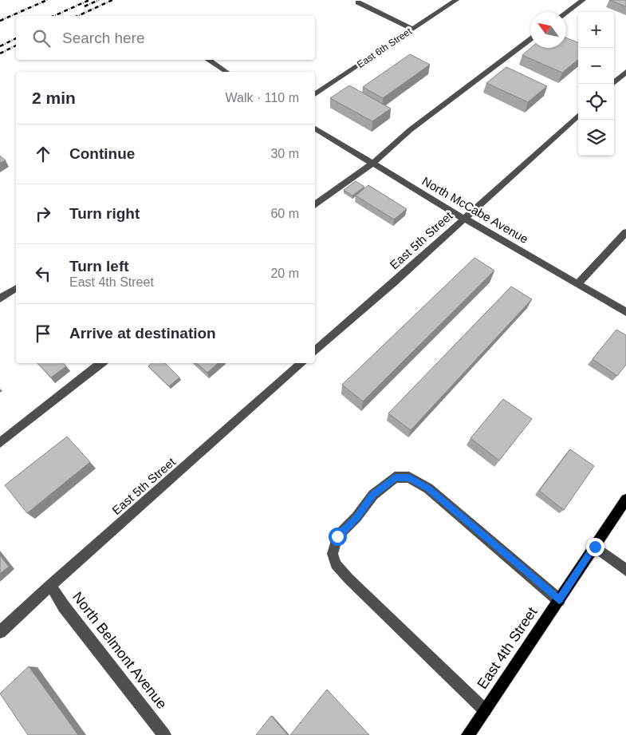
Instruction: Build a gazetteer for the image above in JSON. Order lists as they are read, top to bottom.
{
  "streets": {
    "main road": ["East 4th Street"],
    "street": [
      "East 6th Street",
      "North McCabe Avenue",
      "East 5th Street",
      "North Belmont Avenue"
    ]
  },
  "crossings": [
    ["North McCabe Avenue", "East 5th Street"],
    ["East 5th Street", "North Belmont Avenue"]
  ],
  "north": "top left",
  "page": {
    "map_buttons": ["+", "−"],
    "search": "Search here",
    "heading": ["2 min", "Walk · 110 m"],
    "list": [
      ["Continue", "30 m"],
      ["Turn right", "60 m"],
      ["Turn left", "East 4th Street", "20 m"],
      "Arrive at destination"
    ]
  }
}
